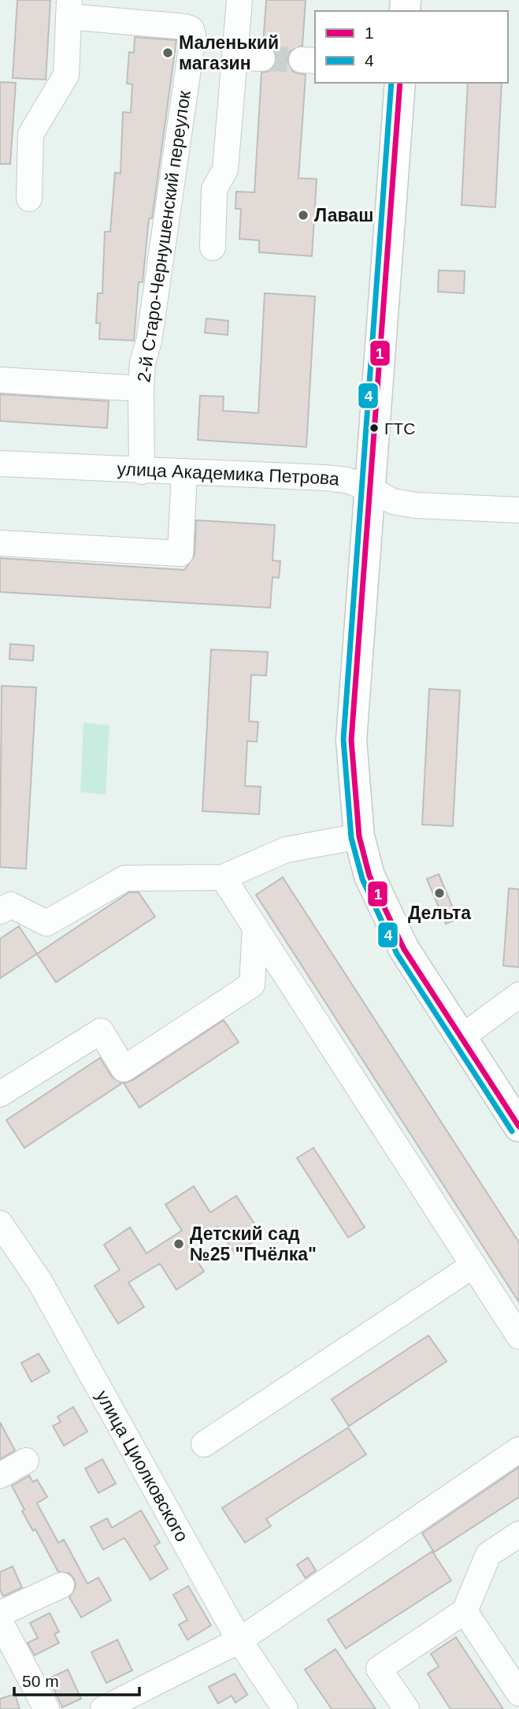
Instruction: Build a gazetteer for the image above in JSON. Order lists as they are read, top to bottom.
{
  "streets": {
    "street": ["2-й Старо-Чернушенский переулок", "улица Академика Петрова", "улица Циолковского"]
  },
  "crossings": [
    ["2-й Старо-Чернушенский переулок", "улица Академика Петрова"]
  ],
  "places": [
    "Маленький магазин",
    "Лаваш",
    "ГТС",
    "Дельта",
    "Детский сад №25 \"Пчёлка\""
  ],
  "lines": ["transit line 1", "transit line 4"],
  "legend": ["1", "4"],
  "scale_bar": "50 m"
}
